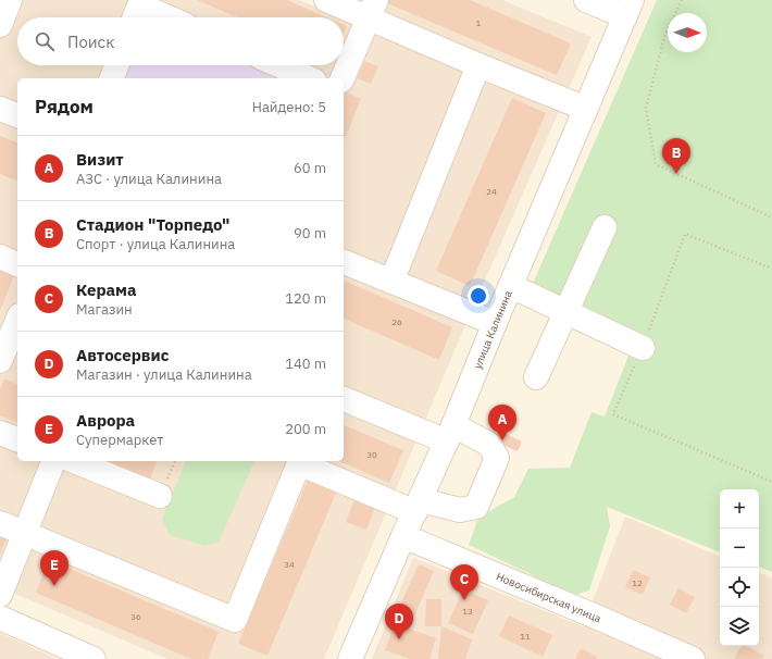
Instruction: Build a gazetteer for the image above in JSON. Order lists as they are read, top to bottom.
{
  "streets": {
    "street": ["улица Калинина", "Новосибирская улица"]
  },
  "crossings": [
    ["улица Калинина", "Новосибирская улица"]
  ],
  "house_numbers": [
    "1",
    "24",
    "26",
    "30",
    "34",
    "12",
    "13",
    "36",
    "11"
  ],
  "north": "right",
  "page": {
    "search": "Поиск",
    "heading": ["Рядом", "Найдено: 5"],
    "list": [
      {
        "mark": "A",
        "name": "Визит",
        "note": "АЗС · улица Калинина",
        "value": "60 m"
      },
      {
        "mark": "B",
        "name": "Стадион \"Торпедо\"",
        "note": "Спорт · улица Калинина",
        "value": "90 m"
      },
      {
        "mark": "C",
        "name": "Керама",
        "note": "Магазин",
        "value": "120 m"
      },
      {
        "mark": "D",
        "name": "Автосервис",
        "note": "Магазин · улица Калинина",
        "value": "140 m"
      },
      {
        "mark": "E",
        "name": "Аврора",
        "note": "Супермаркет",
        "value": "200 m"
      }
    ],
    "pins": [
      "B",
      "A",
      "E",
      "C",
      "D"
    ],
    "map_buttons": ["+", "−"]
  }
}
